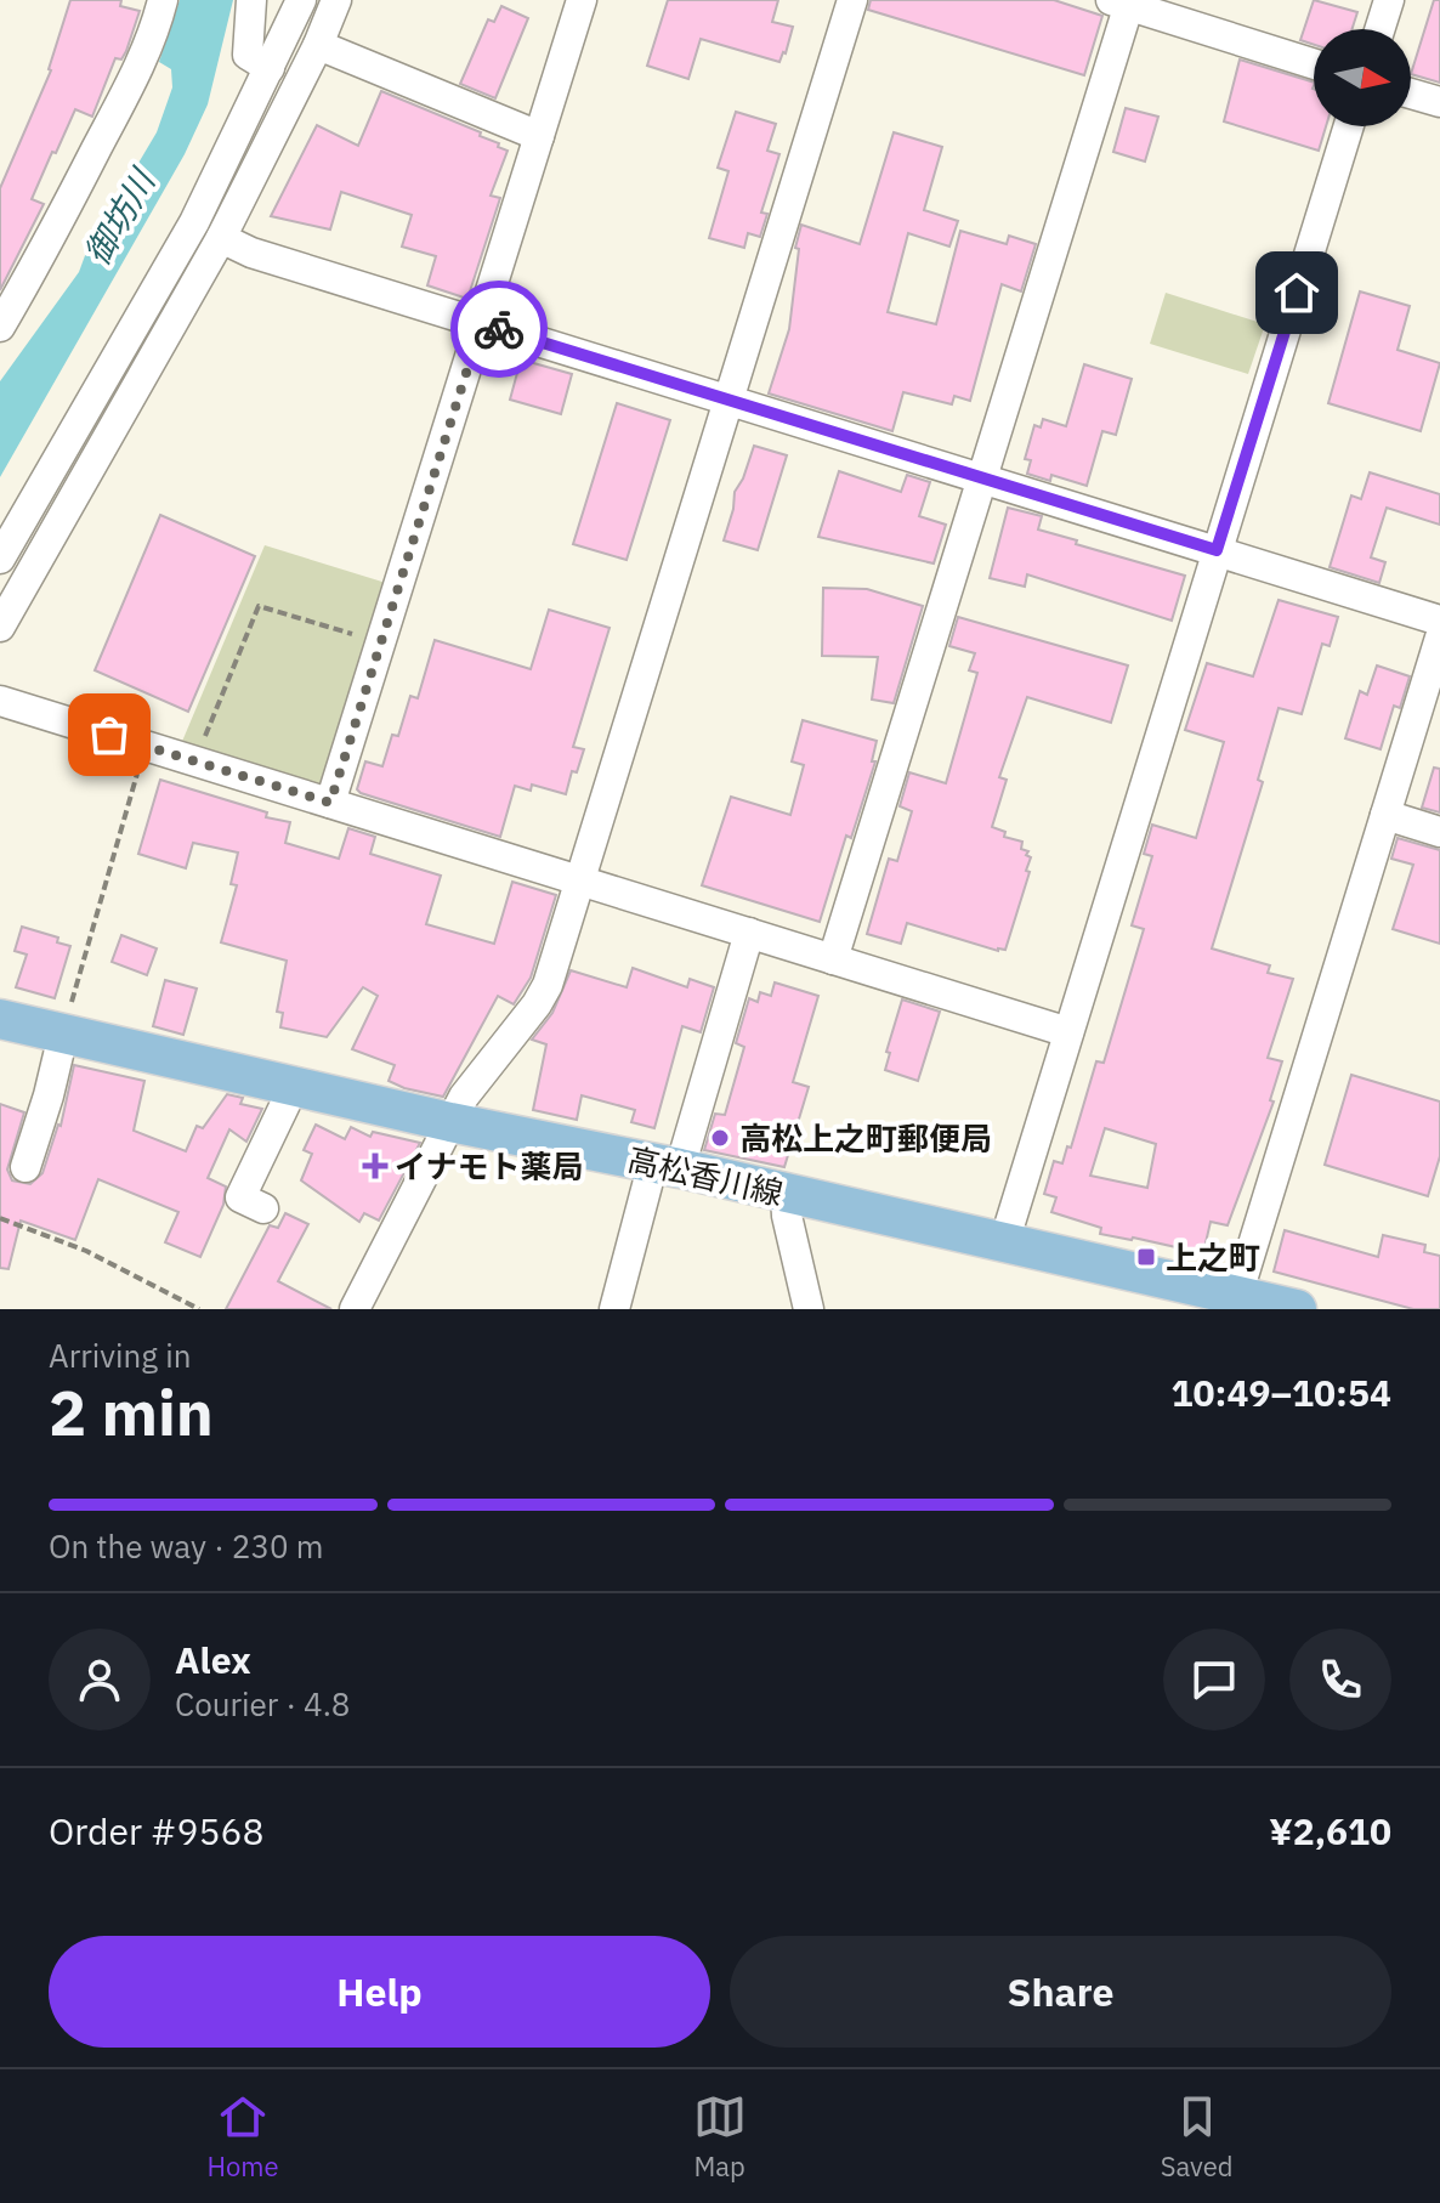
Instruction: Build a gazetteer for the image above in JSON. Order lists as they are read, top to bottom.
{
  "streets": {
    "main road": ["高松香川線"]
  },
  "water": ["御坊川"],
  "places": {
    "other": ["高松上之町郵便局"],
    "health": ["イナモト薬局"],
    "transit": ["上之町"]
  },
  "north": "right",
  "page": {
    "heading": ["2 min", "Arriving in", "10:49–10:54"],
    "panel": [
      "Alex",
      "Courier · 4.8",
      "Order #9568",
      "¥2,610"
    ],
    "bar": "On the way · 230 m",
    "buttons": ["Help", "Share"],
    "tabs": ["Home", "Map", "Saved"]
  }
}
